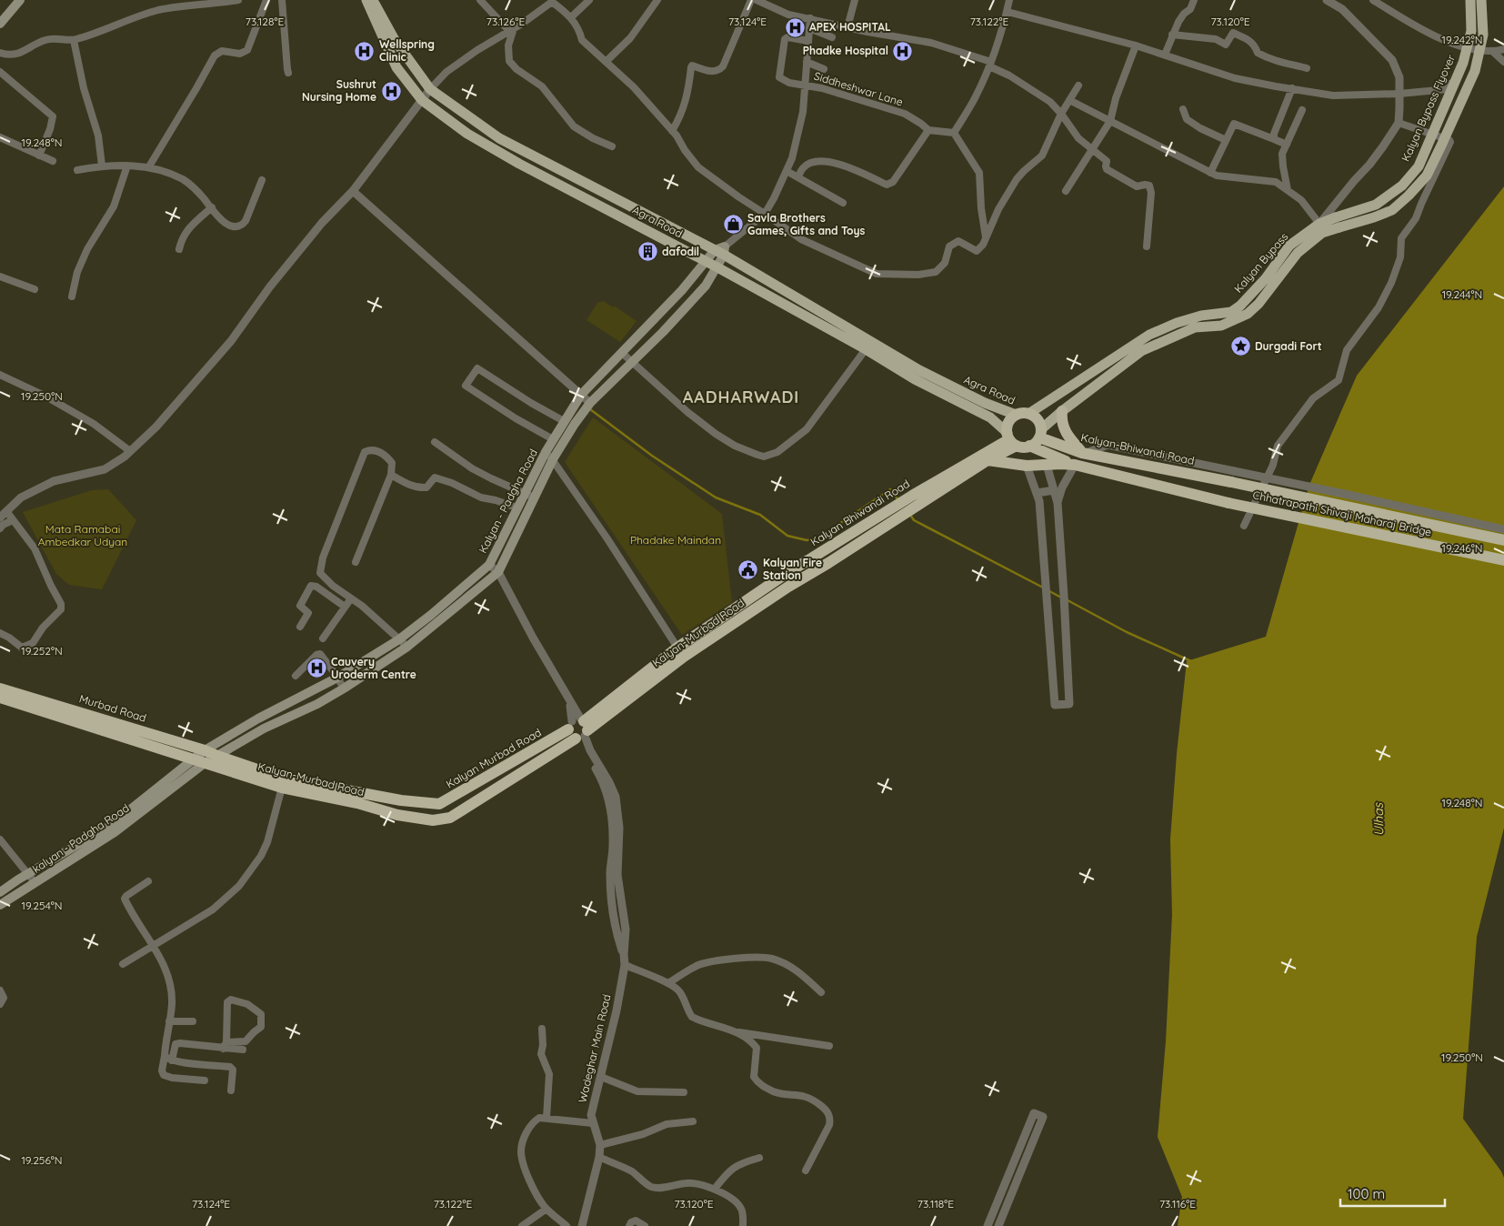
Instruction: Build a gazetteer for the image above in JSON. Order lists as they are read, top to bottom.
{
  "streets": {
    "highway": [
      "Kalyan-Bhiwandi Road",
      "Kalyan Bhiwandi Road",
      "Chhatrapathi Shivaji Maharaj Bridge",
      "Kalyan-Murbad Road",
      "Murbad Road",
      "Kalyan Murbad Road"
    ],
    "main road": [
      "Kalyan Bypass Flyover",
      "Agra Road",
      "Kalyan Bypass",
      "Kalyan - Padgha Road",
      "kalyan - Padgha Road"
    ],
    "street": ["Siddheshwar Lane", "Wadeghar Main Road"]
  },
  "crossings": [
    ["Kalyan Bypass Flyover", "Kalyan Bypass"],
    ["Agra Road", "Kalyan Bypass"],
    ["Agra Road", "Kalyan-Bhiwandi Road"],
    ["Agra Road", "Kalyan - Padgha Road"],
    ["Agra Road", "Kalyan Bhiwandi Road"],
    ["Kalyan Bypass", "Kalyan-Bhiwandi Road"],
    ["Kalyan Bypass", "Kalyan Bhiwandi Road"],
    ["Kalyan-Bhiwandi Road", "Kalyan Bhiwandi Road"],
    ["Kalyan-Bhiwandi Road", "Chhatrapathi Shivaji Maharaj Bridge"],
    ["Kalyan - Padgha Road", "Kalyan-Murbad Road"],
    ["Kalyan - Padgha Road", "Murbad Road"],
    ["Kalyan - Padgha Road", "Kalyan Murbad Road"],
    ["Kalyan - Padgha Road", "kalyan - Padgha Road"],
    ["Kalyan - Padgha Road", "Wadeghar Main Road"],
    ["Kalyan Bhiwandi Road", "Kalyan-Murbad Road"],
    ["Kalyan-Murbad Road", "Murbad Road"],
    ["Kalyan-Murbad Road", "Kalyan Murbad Road"],
    ["Kalyan-Murbad Road", "kalyan - Padgha Road"],
    ["Kalyan-Murbad Road", "Wadeghar Main Road"],
    ["Murbad Road", "Kalyan Murbad Road"],
    ["Murbad Road", "kalyan - Padgha Road"],
    ["Kalyan Murbad Road", "kalyan - Padgha Road"],
    ["Kalyan Murbad Road", "Wadeghar Main Road"]
  ],
  "districts": ["AADHARWADI"],
  "water": ["Ulhas"],
  "parks": ["Mata Ramabai Ambedkar Udyan", "Phadake Maindan"],
  "places": {
    "hospital": [
      "APEX HOSPITAL",
      "Wellspring Clinic",
      "Phadke Hospital",
      "Sushrut Nursing Home",
      "Cauvery Uroderm Centre"
    ],
    "shop": ["Savla Brothers Games, Gifts and Toys"],
    "building": ["dafodil"],
    "place": ["Durgadi Fort"],
    "public building": ["Kalyan Fire Station"]
  },
  "scale_bar": "100 m",
  "coordinates": [
    "73.128°E",
    "73.126°E",
    "73.124°E",
    "73.120°E",
    "73.122°E",
    "19.242°N",
    "19.248°N",
    "19.244°N",
    "19.250°N",
    "19.246°N",
    "19.252°N",
    "19.254°N",
    "19.256°N",
    "73.118°E",
    "73.116°E"
  ]
}
